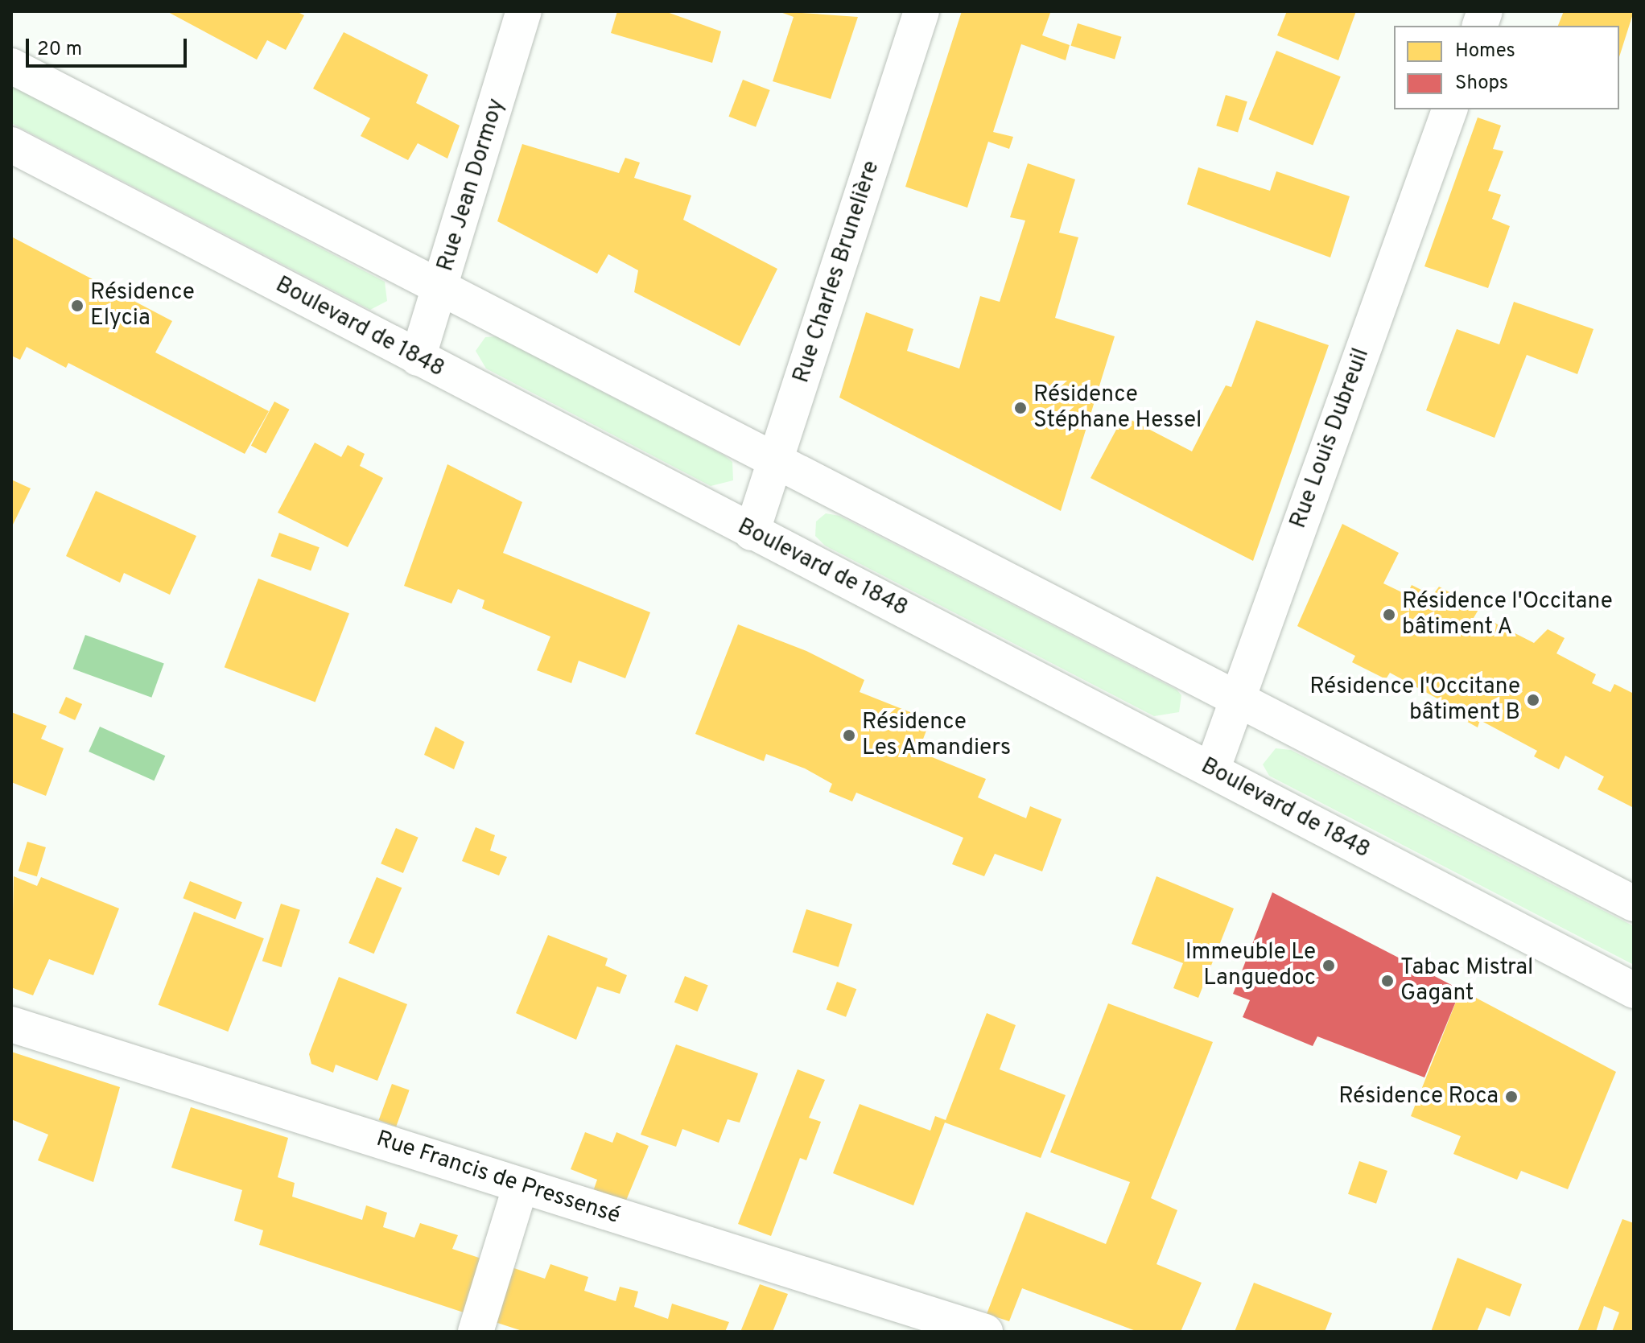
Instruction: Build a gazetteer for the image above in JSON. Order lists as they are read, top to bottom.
{
  "streets": {
    "street": [
      "Rue Jean Dormoy",
      "Rue Charles Brunelière",
      "Boulevard de 1848",
      "Rue Louis Dubreuil",
      "Rue Francis de Pressensé"
    ]
  },
  "crossings": [
    ["Rue Jean Dormoy", "Boulevard de 1848"],
    ["Rue Charles Brunelière", "Boulevard de 1848"],
    ["Boulevard de 1848", "Rue Louis Dubreuil"]
  ],
  "places": [
    "Résidence Elycia",
    "Résidence Stéphane Hessel",
    "Résidence l'Occitane bâtiment A",
    "Résidence l'Occitane bâtiment B",
    "Résidence Les Amandiers",
    "Immeuble Le Languedoc",
    "Tabac Mistral Gagant",
    "Résidence Roca"
  ],
  "legend": ["Homes", "Shops"],
  "scale_bar": "20 m"
}
